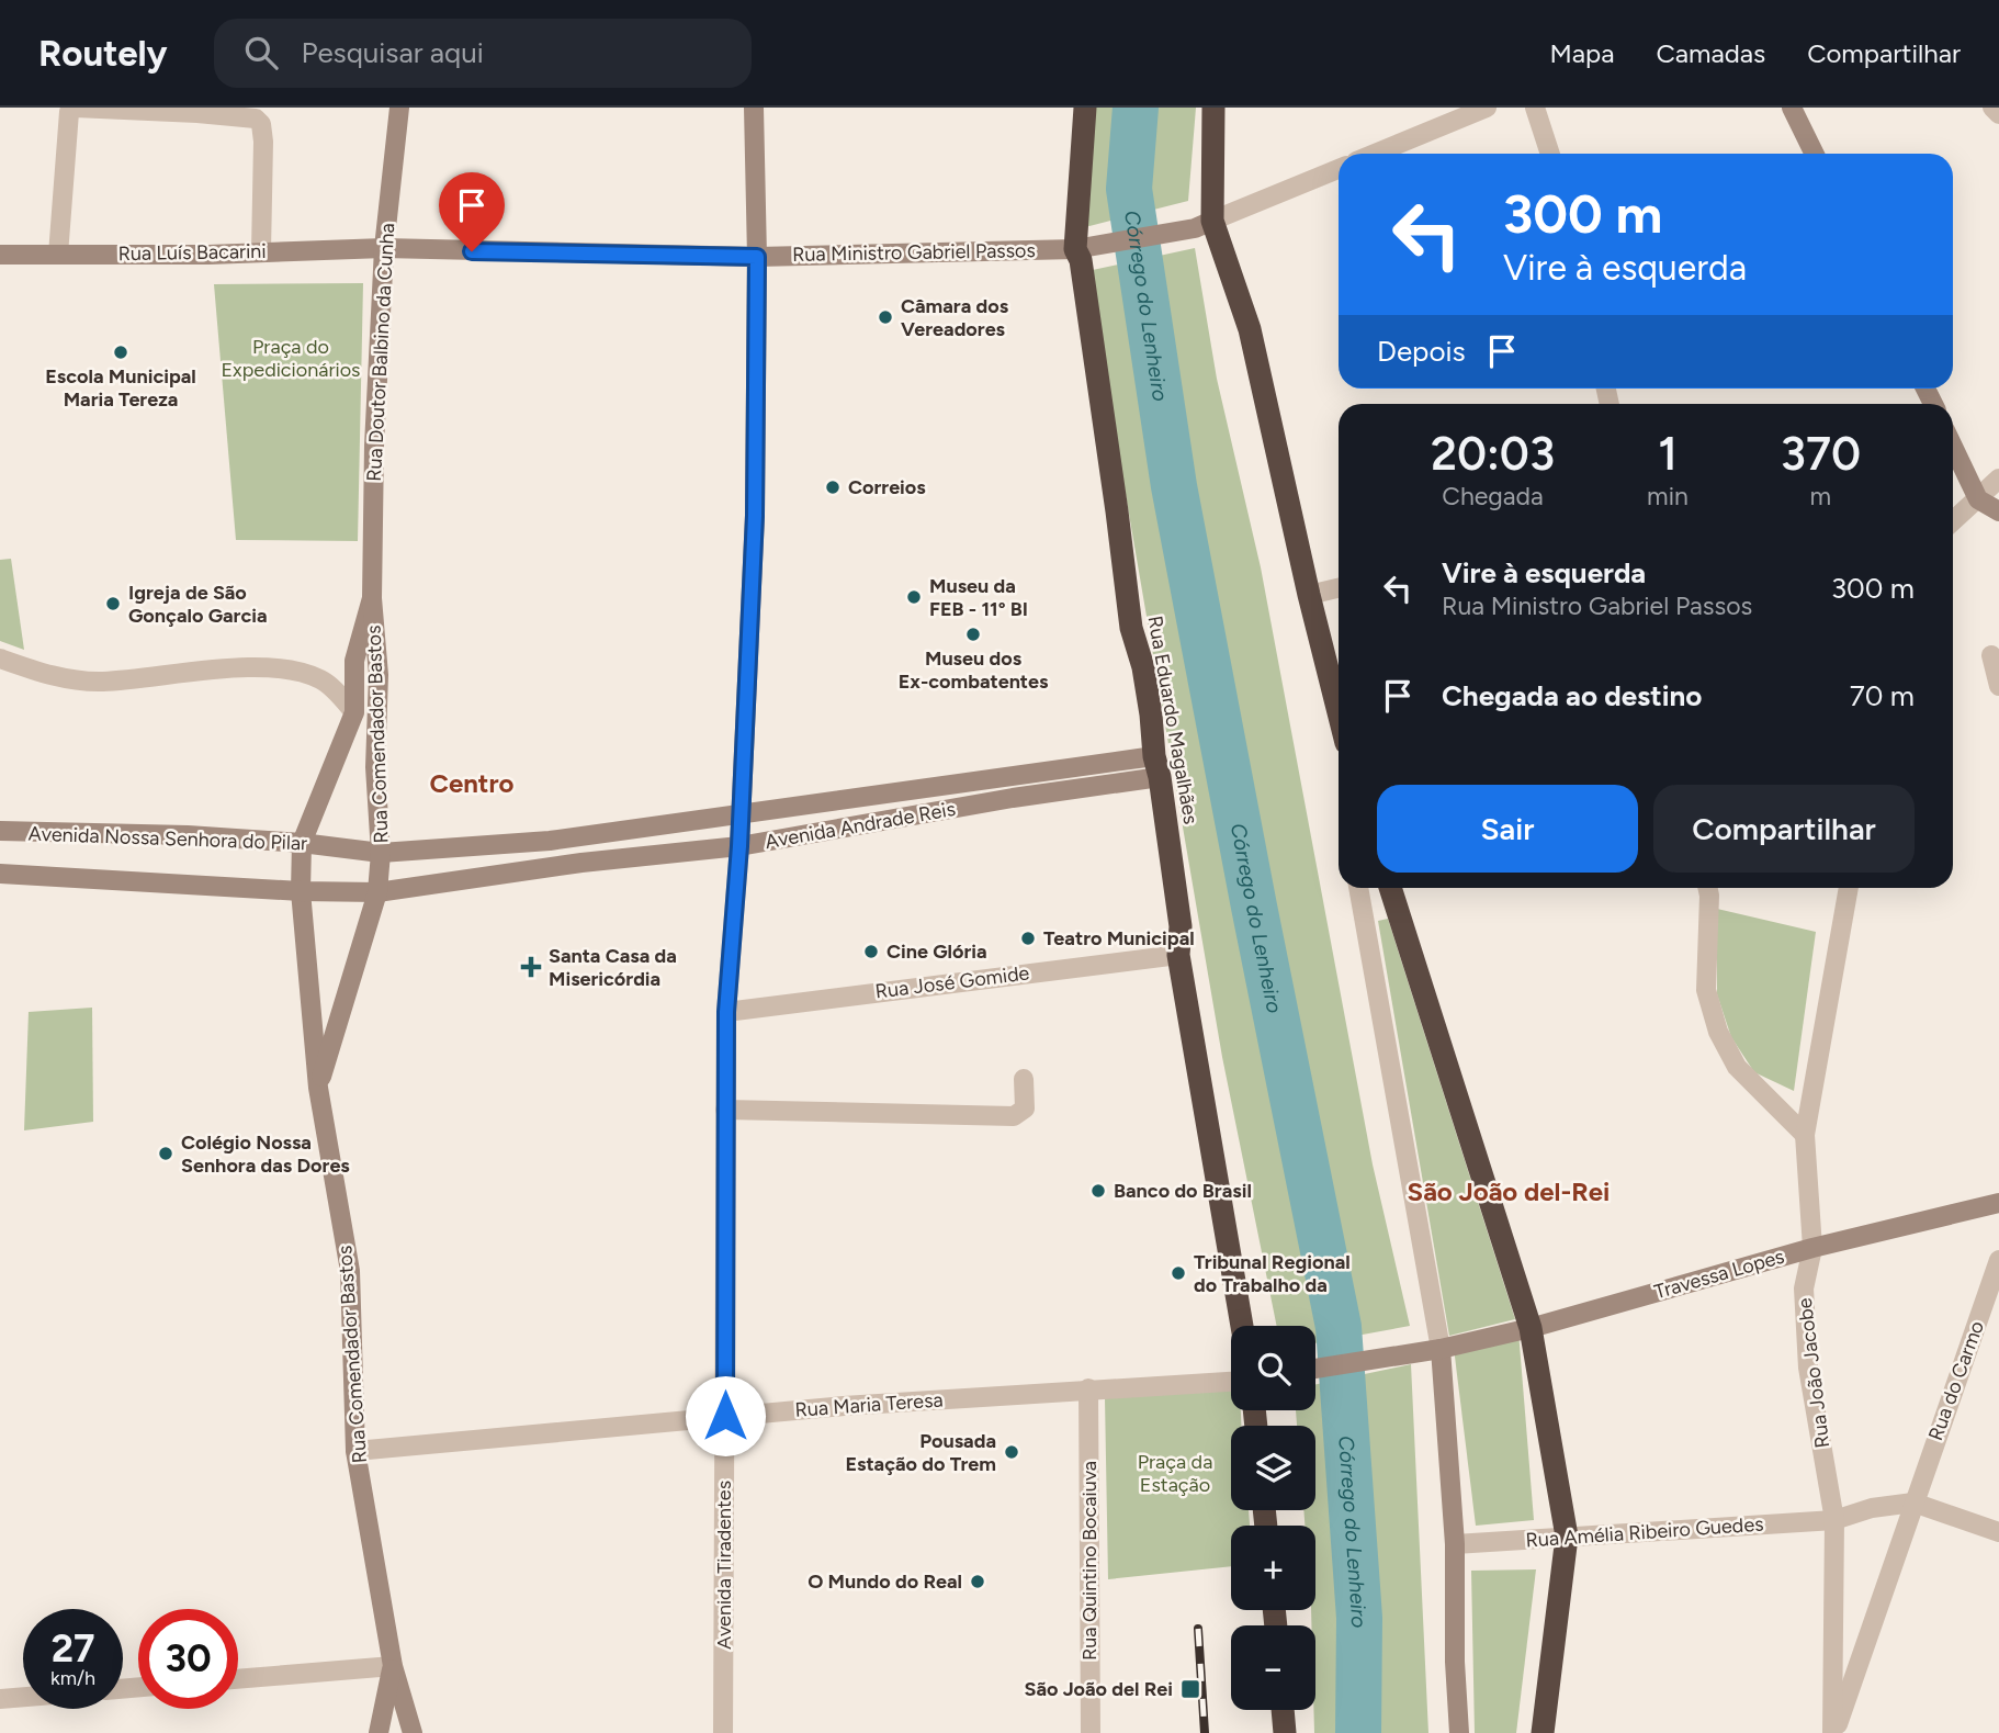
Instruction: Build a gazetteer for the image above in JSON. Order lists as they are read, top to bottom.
{
  "streets": {
    "highway": ["Rua Eduardo Magalhães"],
    "main road": [
      "Rua Luís Bacarini",
      "Rua Ministro Gabriel Passos",
      "Rua Doutor Balbino da Cunha",
      "Rua Comendador Bastos",
      "Avenida Andrade Reis",
      "Avenida Nossa Senhora do Pilar",
      "Travessa Lopes",
      "Avenida Tiradentes"
    ],
    "street": [
      "Rua José Gomide",
      "Rua João Jacobe",
      "Rua do Carmo",
      "Rua Maria Teresa",
      "Rua Amélia Ribeiro Guedes",
      "Rua Quintino Bocaiuva"
    ]
  },
  "crossings": [
    ["Rua Luís Bacarini", "Rua Ministro Gabriel Passos"],
    ["Rua Luís Bacarini", "Rua Doutor Balbino da Cunha"],
    ["Rua Ministro Gabriel Passos", "Rua Doutor Balbino da Cunha"],
    ["Rua Ministro Gabriel Passos", "Rua Eduardo Magalhães"],
    ["Rua Ministro Gabriel Passos", "Avenida Tiradentes"],
    ["Rua Doutor Balbino da Cunha", "Rua Comendador Bastos"],
    ["Rua Eduardo Magalhães", "Avenida Andrade Reis"],
    ["Rua Eduardo Magalhães", "Rua José Gomide"],
    ["Rua Comendador Bastos", "Avenida Andrade Reis"],
    ["Rua Comendador Bastos", "Avenida Nossa Senhora do Pilar"],
    ["Rua Comendador Bastos", "Rua Maria Teresa"],
    ["Avenida Andrade Reis", "Avenida Nossa Senhora do Pilar"],
    ["Avenida Andrade Reis", "Avenida Tiradentes"],
    ["Rua José Gomide", "Avenida Tiradentes"],
    ["Travessa Lopes", "Rua João Jacobe"],
    ["Rua João Jacobe", "Rua do Carmo"],
    ["Rua João Jacobe", "Rua Amélia Ribeiro Guedes"],
    ["Rua do Carmo", "Rua Amélia Ribeiro Guedes"],
    ["Rua Maria Teresa", "Rua Quintino Bocaiuva"],
    ["Rua Maria Teresa", "Avenida Tiradentes"]
  ],
  "districts": ["Centro", "São João del-Rei"],
  "water": ["Córrego do Lenheiro"],
  "parks": ["Praça do Expedicionários", "Praça da Estação"],
  "places": {
    "other": [
      "Câmara dos Vereadores",
      "Escola Municipal Maria Tereza",
      "Correios",
      "Museu da FEB - 11° BI",
      "Igreja de São Gonçalo Garcia",
      "Museu dos Ex-combatentes",
      "Teatro Municipal",
      "Cine Glória",
      "Colégio Nossa Senhora das Dores",
      "Banco do Brasil",
      "Tribunal Regional do Trabalho da",
      "Pousada Estação do Trem",
      "O Mundo do Real"
    ],
    "health": ["Santa Casa da Misericórdia"],
    "transit": ["São João del Rei"]
  },
  "page": {
    "header": "Routely",
    "search": "Pesquisar aqui",
    "nav": ["Mapa", "Camadas", "Compartilhar"],
    "turn": ["300 m", "Vire à esquerda"],
    "then": "Depois",
    "eta": [
      "20:03",
      "Chegada",
      "1",
      "min",
      "370",
      "m"
    ],
    "list": [
      {
        "name": "Vire à esquerda",
        "note": "Rua Ministro Gabriel Passos",
        "value": "300 m"
      },
      {
        "name": "Chegada ao destino",
        "value": "70 m"
      }
    ],
    "buttons": ["Sair", "Compartilhar"],
    "map_buttons": ["+", "−"],
    "speed": "27 km/h",
    "limit": "30"
  }
}
